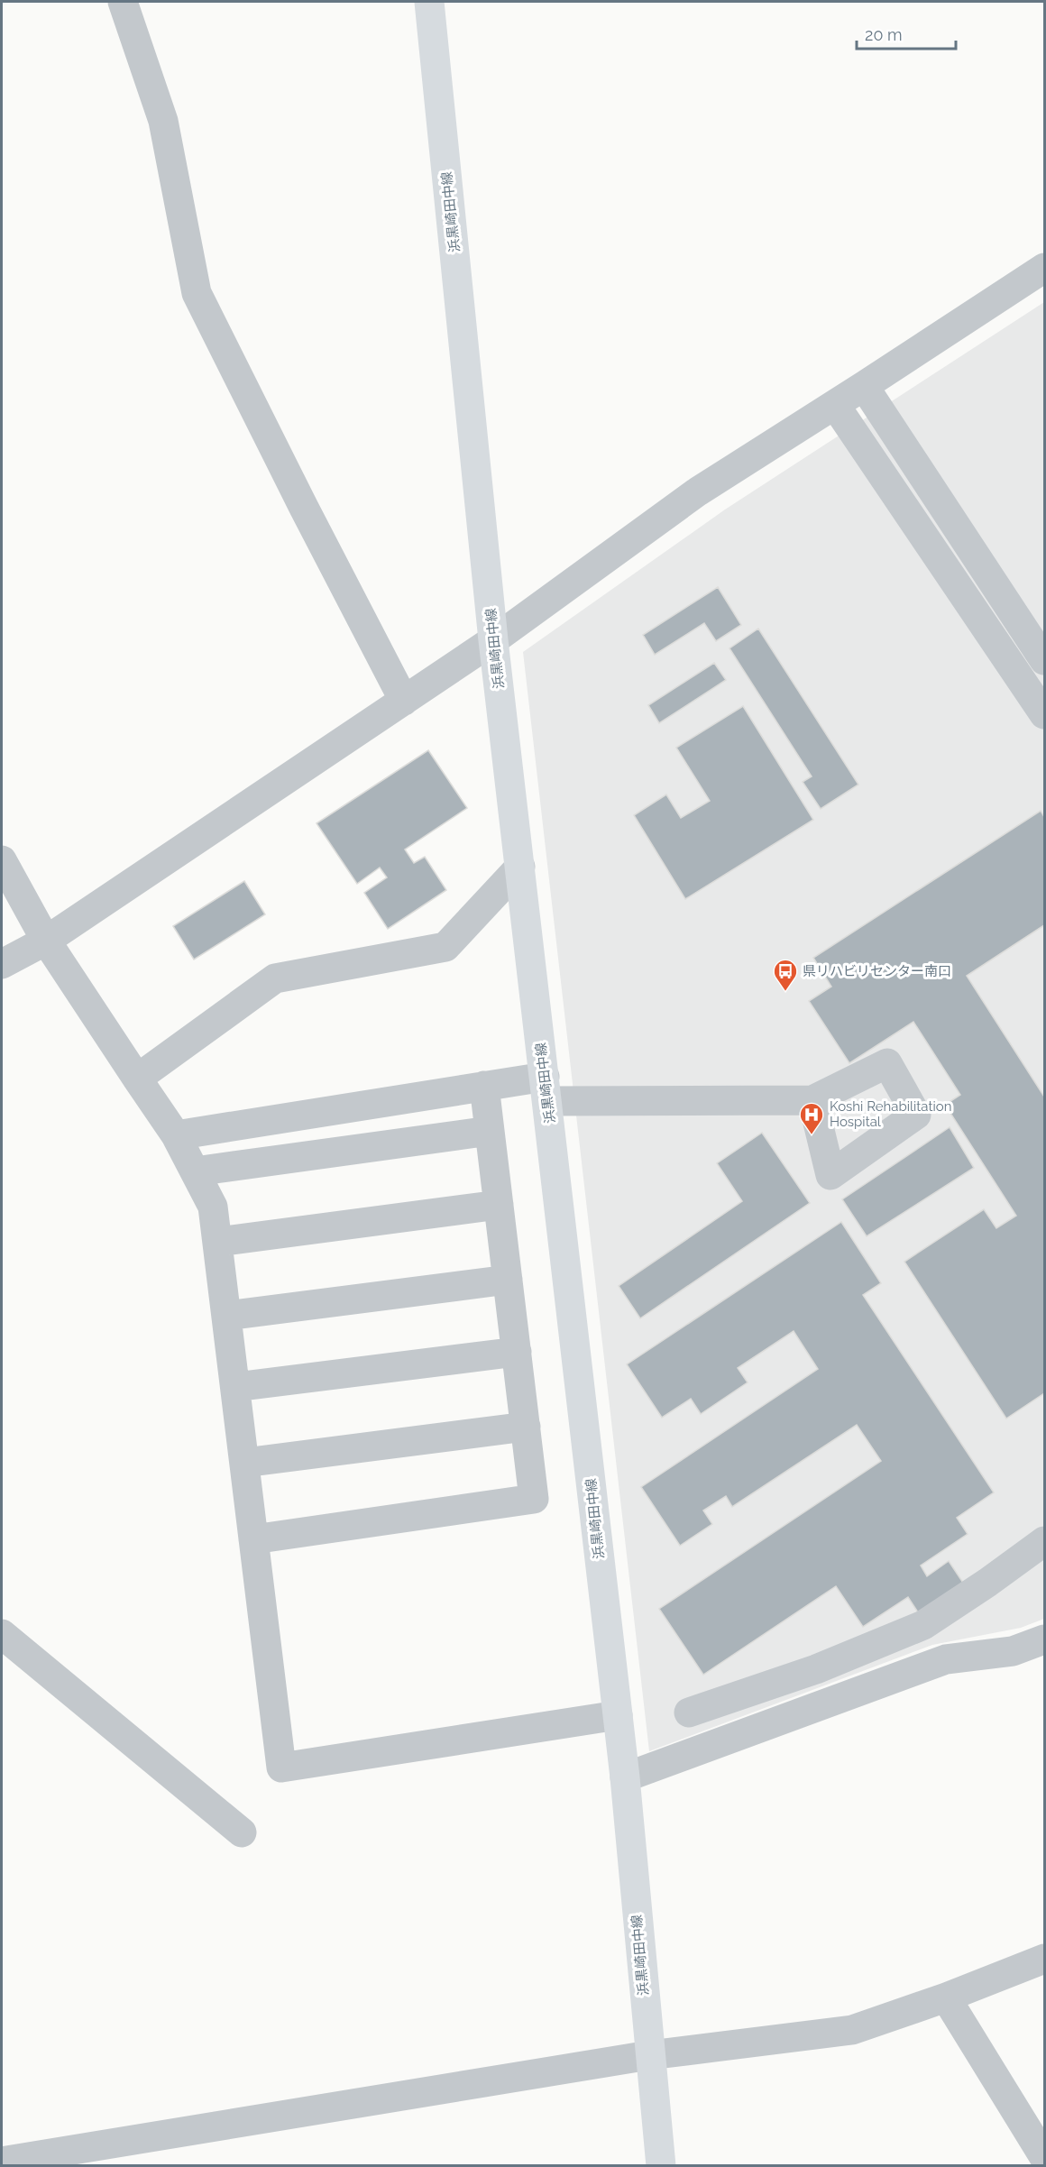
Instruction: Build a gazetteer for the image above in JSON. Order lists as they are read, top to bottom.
{
  "streets": {
    "main road": ["浜黒崎田中線"]
  },
  "places": {
    "bus stop": ["県リハビリセンター南口"],
    "hospital": ["Koshi Rehabilitation Hospital"]
  },
  "scale_bar": "20 m"
}
